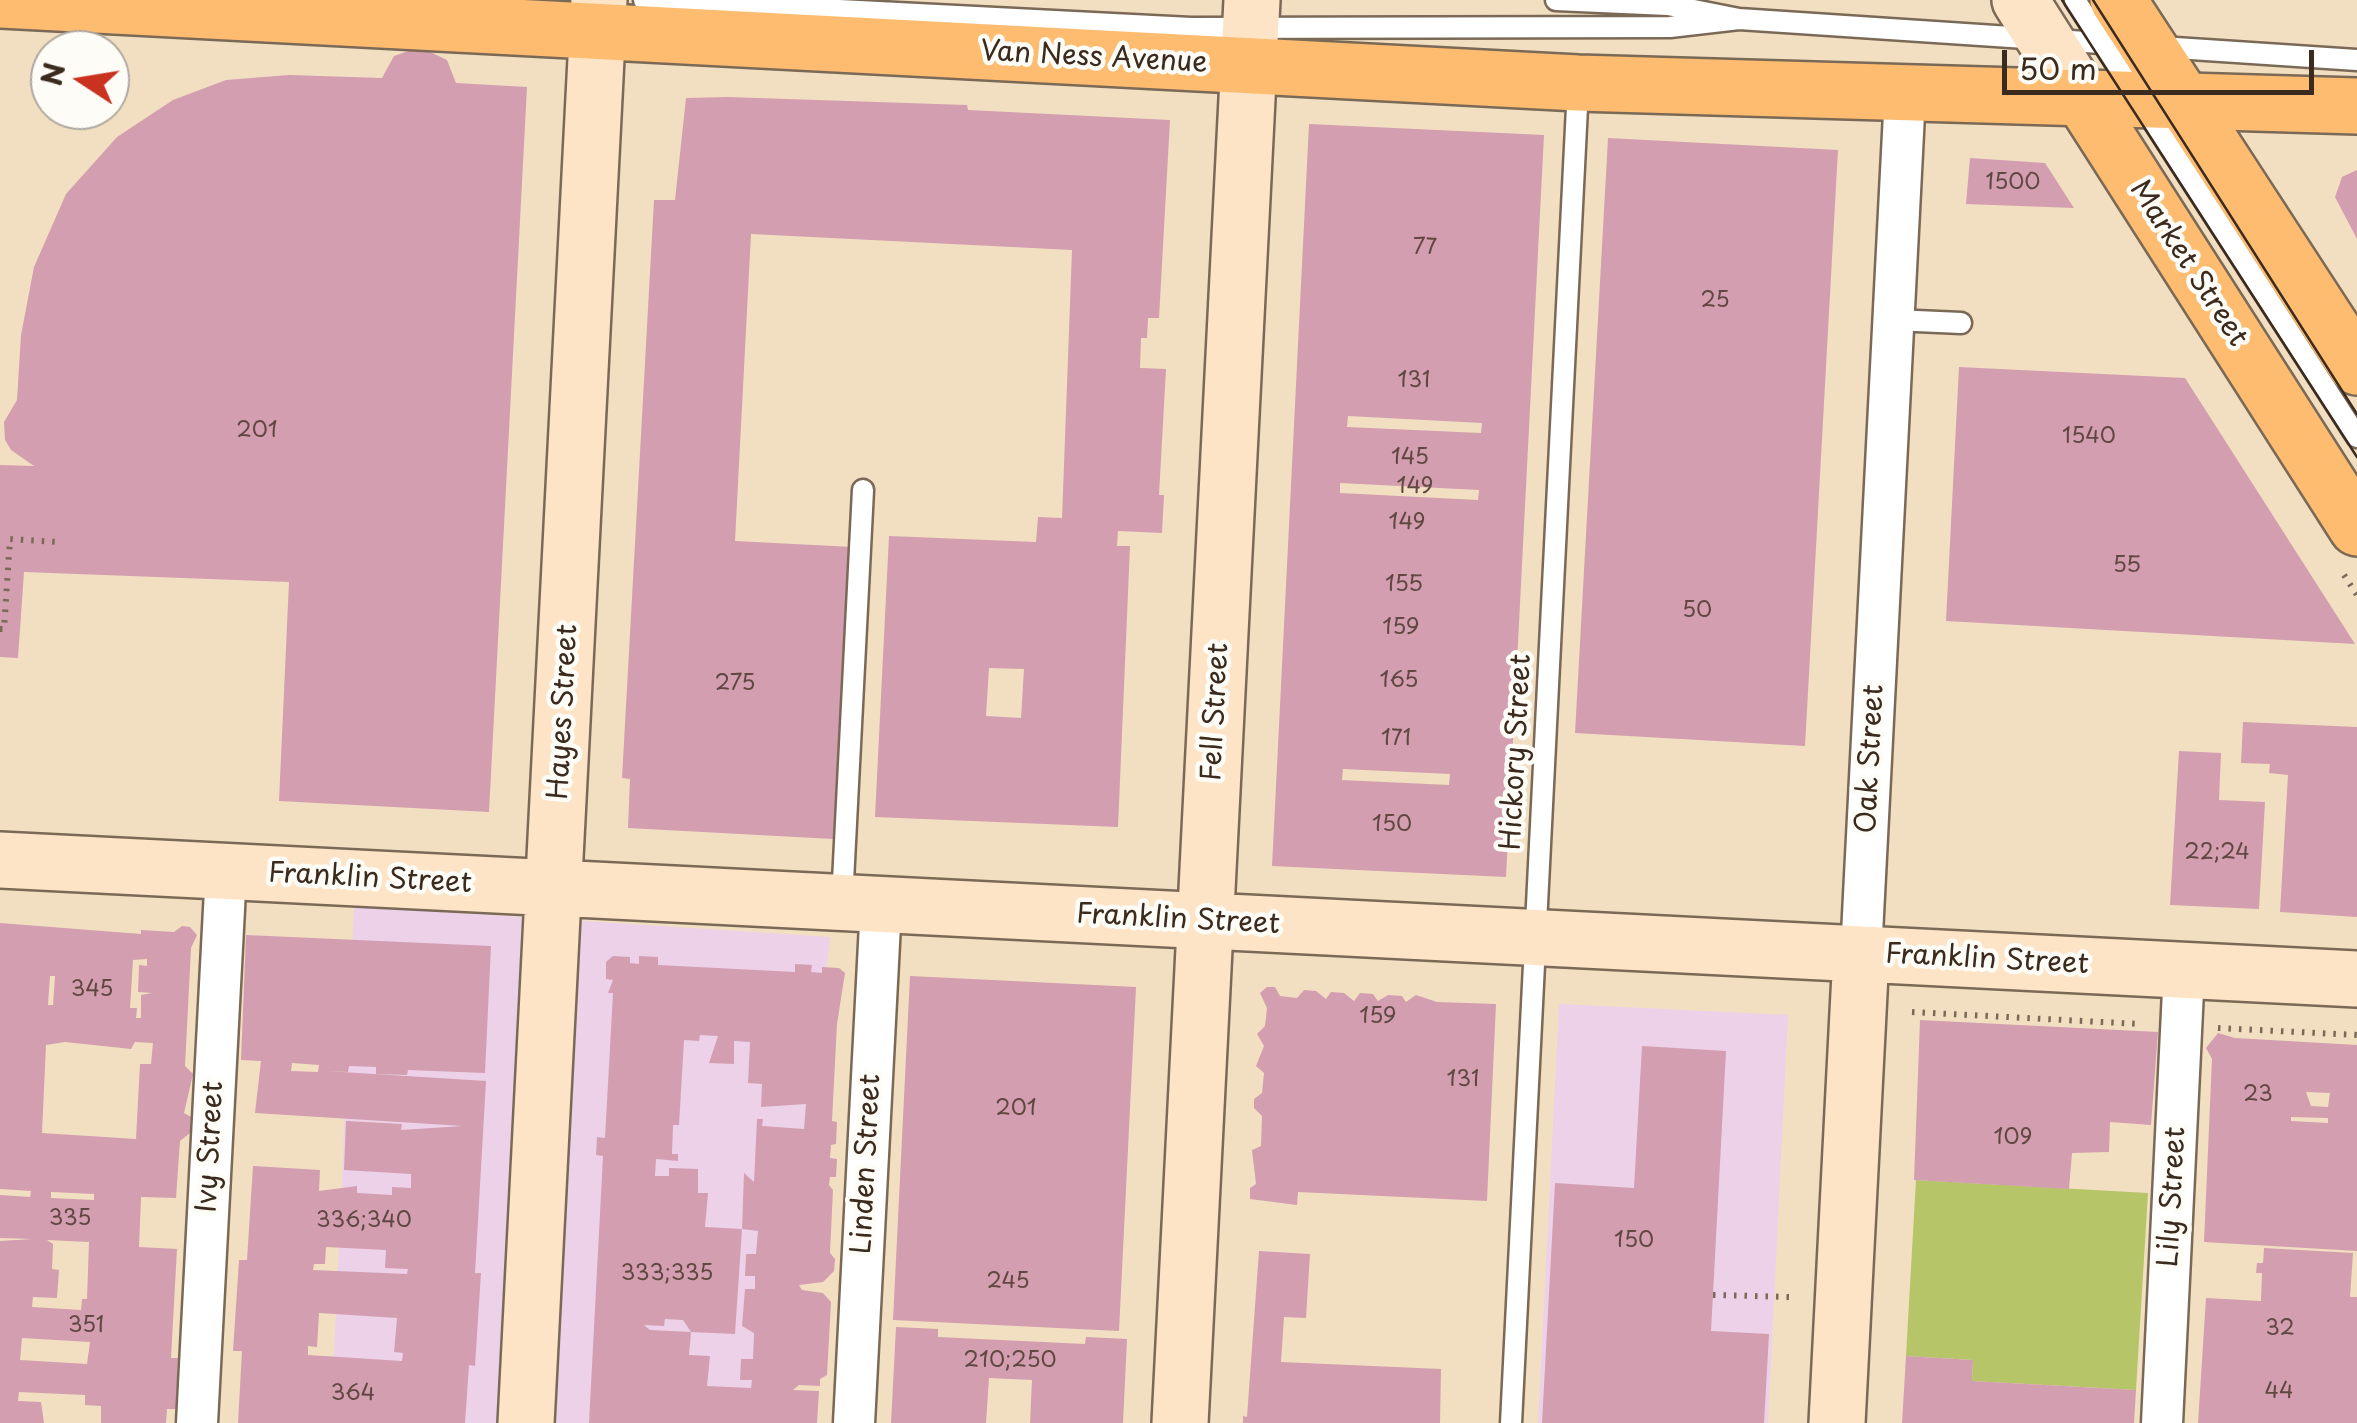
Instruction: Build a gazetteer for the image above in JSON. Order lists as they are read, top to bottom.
{
  "streets": {
    "main road": [
      "Van Ness Avenue",
      "Market Street",
      "Hayes Street",
      "Fell Street",
      "Oak Street",
      "Franklin Street"
    ],
    "street": ["Ivy Street", "Linden Street", "Lily Street"],
    "lane": ["Hickory Street"]
  },
  "crossings": [
    ["Van Ness Avenue", "Market Street"],
    ["Van Ness Avenue", "Hayes Street"],
    ["Van Ness Avenue", "Fell Street"],
    ["Van Ness Avenue", "Hickory Street"],
    ["Van Ness Avenue", "Oak Street"],
    ["Hayes Street", "Franklin Street"],
    ["Fell Street", "Franklin Street"],
    ["Hickory Street", "Franklin Street"],
    ["Oak Street", "Franklin Street"],
    ["Franklin Street", "Ivy Street"],
    ["Franklin Street", "Linden Street"],
    ["Franklin Street", "Lily Street"]
  ],
  "house_numbers": [
    "1500",
    "77",
    "25",
    "131",
    "201",
    "1540",
    "145",
    "149",
    "149",
    "55",
    "155",
    "50",
    "159",
    "165",
    "275",
    "171",
    "150",
    "22;24",
    "345",
    "159",
    "131",
    "23",
    "201",
    "109",
    "335",
    "336;340",
    "150",
    "333;335",
    "245",
    "351",
    "32",
    "210;250",
    "44",
    "364"
  ],
  "scale_bar": "50 m",
  "north": "left"
}
